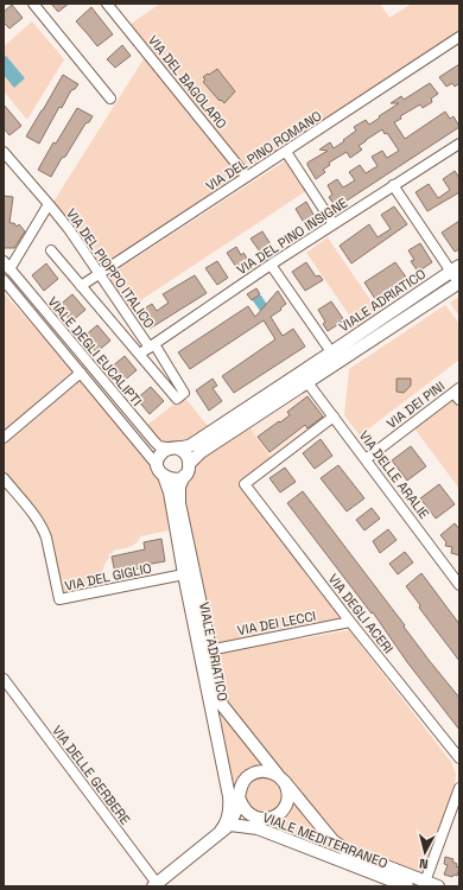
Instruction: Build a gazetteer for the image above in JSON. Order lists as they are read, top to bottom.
{
  "streets": {
    "street": [
      "VIA DEL BAGOLARO",
      "VIA DEL PINO ROMANO",
      "VIA DEL PINO INSIGNE",
      "VIA DEL PIOPPO ITALICO",
      "VIALE ADRIATICO",
      "VIALE DEGLI EUCALIPTI",
      "VIA DEI PINI",
      "VIA DELLE ARALIE",
      "VIA DEL GIGLIO",
      "VIA DEGLI ACERI",
      "VIA DEI LECCI",
      "VIA DELLE GERBERE",
      "VIALE MEDITERRANEO"
    ]
  },
  "crossings": [
    ["VIA DEL BAGOLARO", "VIA DEL PINO ROMANO"],
    ["VIA DEL PINO ROMANO", "VIA DEL PIOPPO ITALICO"],
    ["VIA DEL PINO INSIGNE", "VIA DEL PIOPPO ITALICO"],
    ["VIALE ADRIATICO", "VIALE DEGLI EUCALIPTI"],
    ["VIALE ADRIATICO", "VIA DELLE ARALIE"],
    ["VIALE ADRIATICO", "VIA DEL GIGLIO"],
    ["VIALE ADRIATICO", "VIA DEI LECCI"],
    ["VIALE ADRIATICO", "VIALE MEDITERRANEO"],
    ["VIA DEI PINI", "VIA DELLE ARALIE"],
    ["VIA DELLE ARALIE", "VIA DEGLI ACERI"],
    ["VIA DEGLI ACERI", "VIA DEI LECCI"]
  ],
  "north": "bottom"
}
